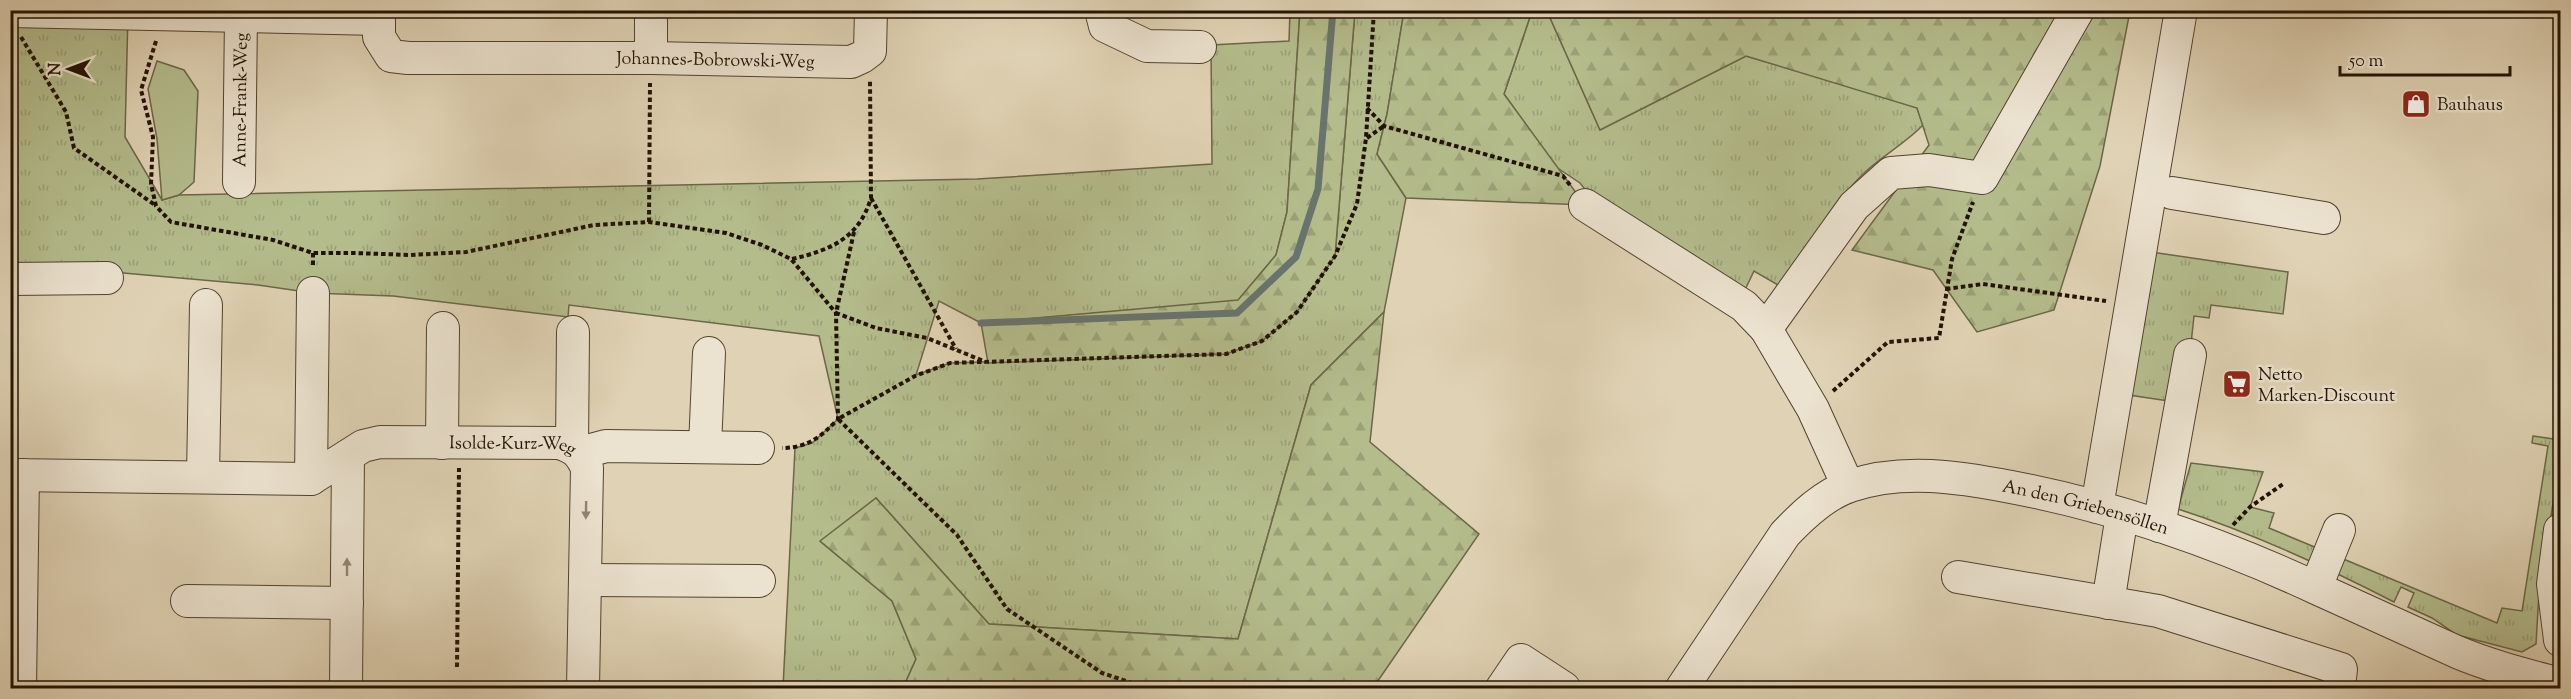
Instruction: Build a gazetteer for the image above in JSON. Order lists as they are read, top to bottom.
{
  "streets": {
    "street": [
      "Johannes-Bobrowski-Weg",
      "Anne-Frank-Weg",
      "Isolde-Kurz-Weg",
      "An den Griebensöllen"
    ]
  },
  "crossings": [
    ["Johannes-Bobrowski-Weg", "Anne-Frank-Weg"]
  ],
  "places": {
    "shop": ["Bauhaus"],
    "supermarket": ["Netto Marken-Discount"]
  },
  "scale_bar": "50 m",
  "north": "left"
}
